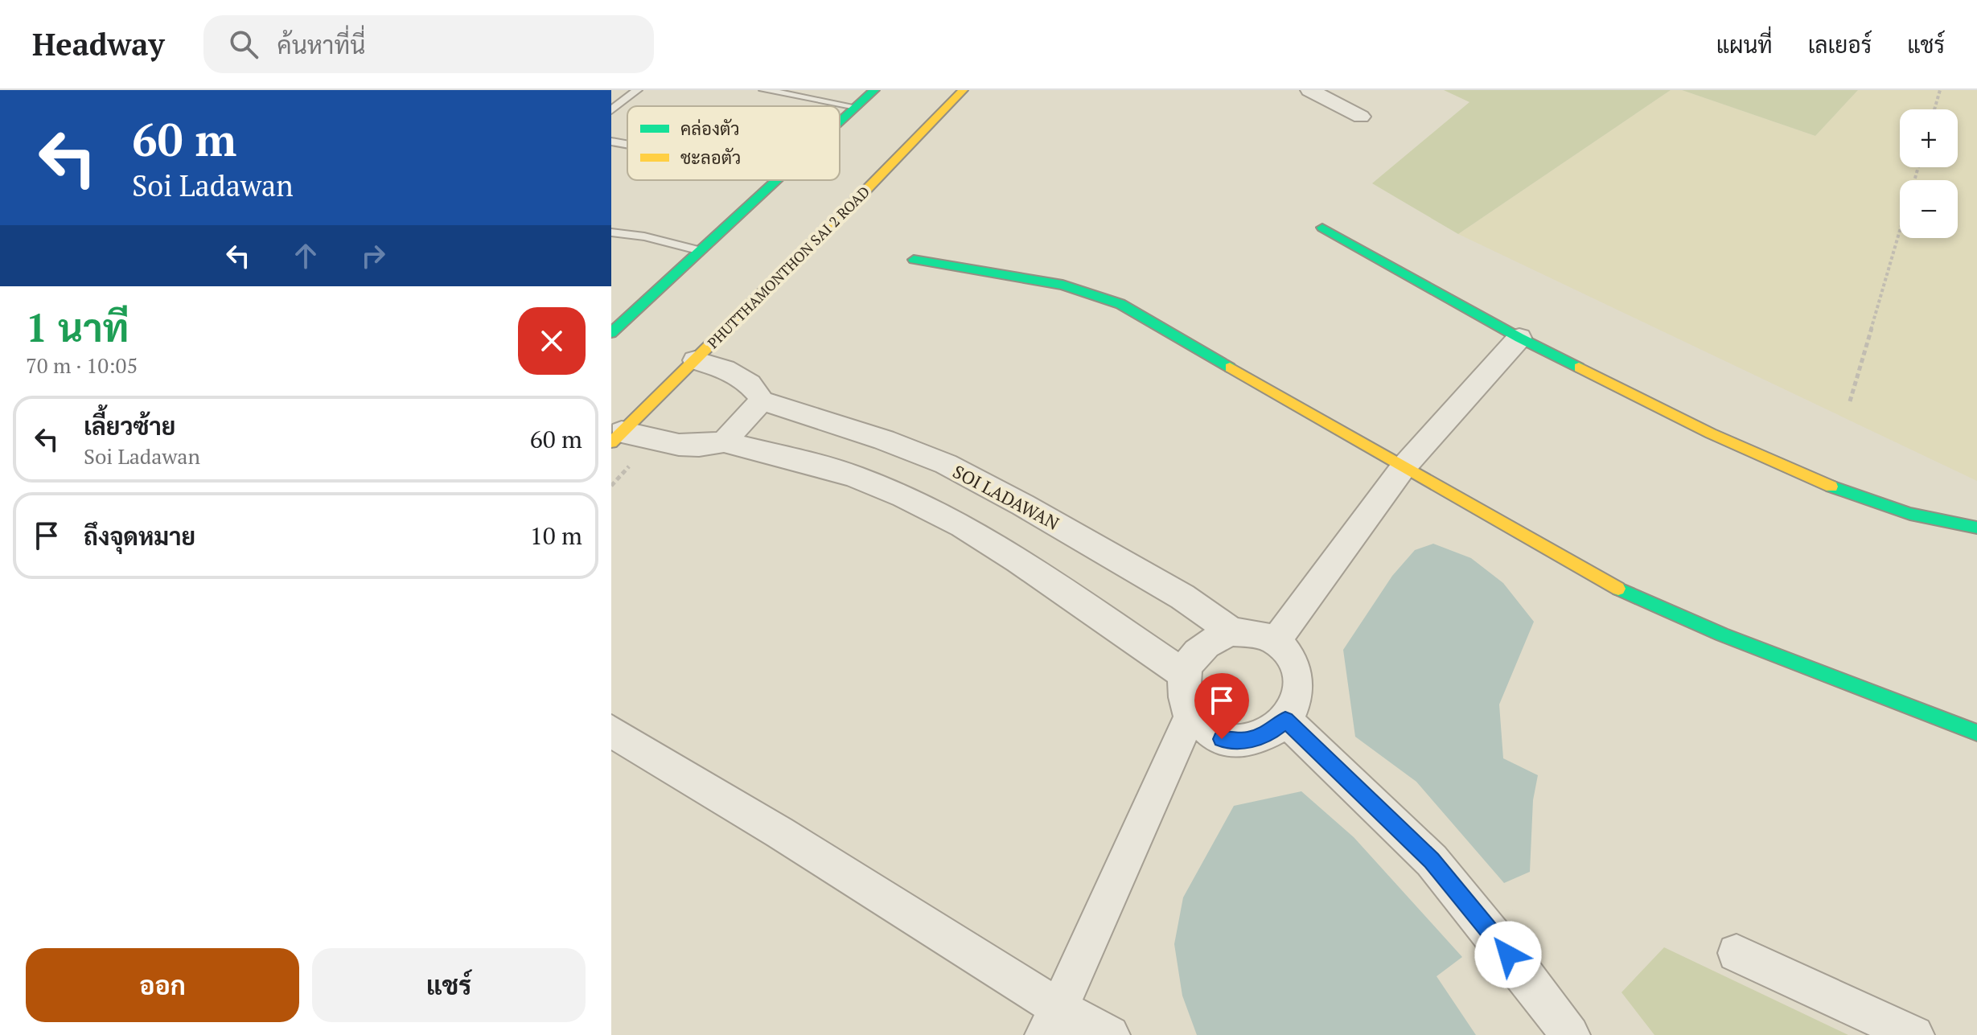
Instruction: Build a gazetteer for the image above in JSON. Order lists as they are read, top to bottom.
{
  "streets": {
    "street": ["PHUTTHAMONTHON SAI 2 ROAD", "SOI LADAWAN"]
  },
  "legend": ["คล่องตัว", "ชะลอตัว"],
  "page": {
    "header": "Headway",
    "search": "ค้นหาที่นี่",
    "nav": ["แผนที่", "เลเยอร์", "แชร์"],
    "turn": ["60 m", "Soi Ladawan"],
    "map_buttons": ["+", "−"],
    "heading": ["1 นาที", "70 m · 10:05"],
    "list": [
      {
        "name": "เลี้ยวซ้าย",
        "note": "Soi Ladawan",
        "value": "60 m"
      },
      {
        "name": "ถึงจุดหมาย",
        "value": "10 m"
      }
    ],
    "buttons": ["ออก", "แชร์"]
  }
}
